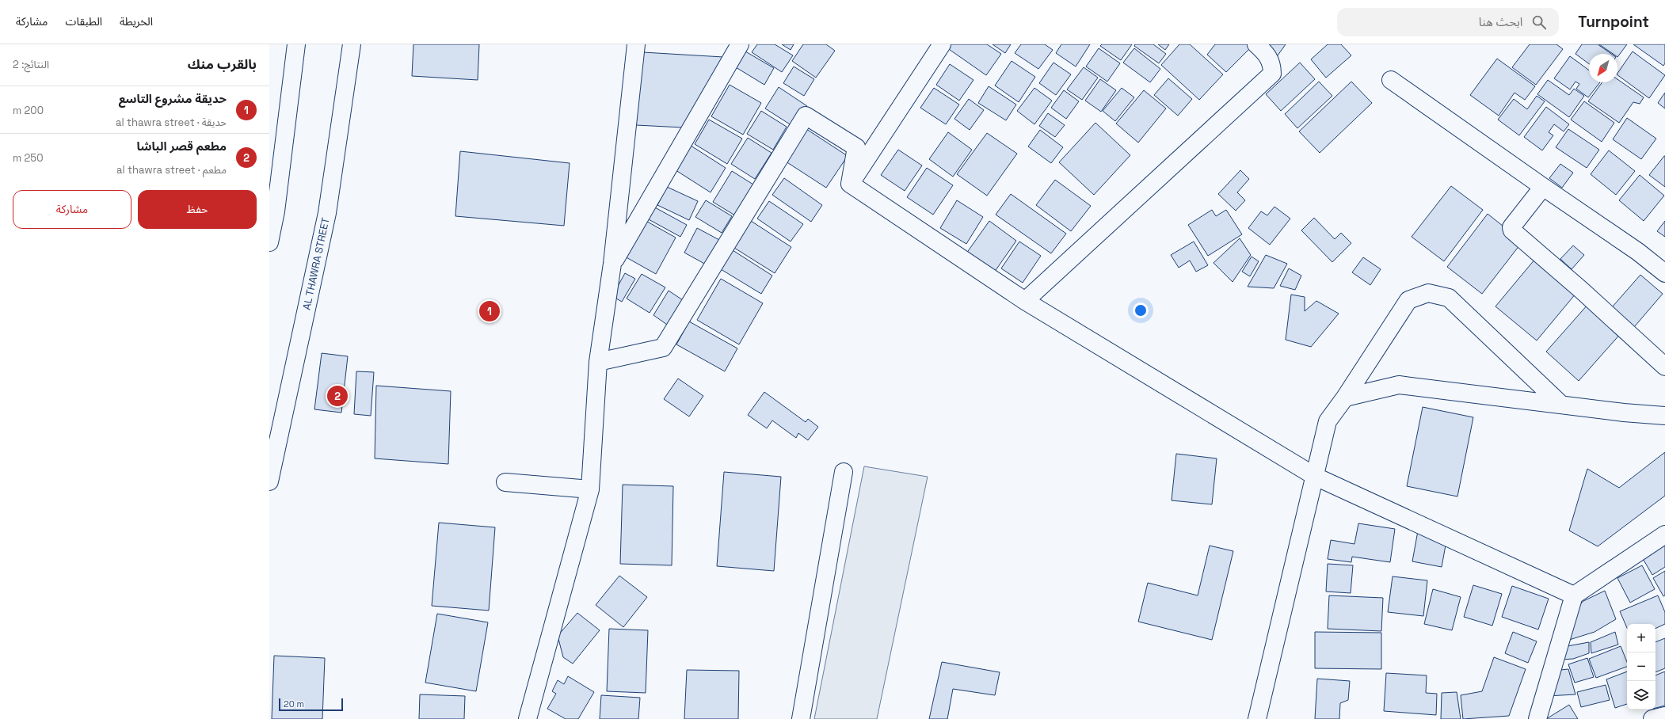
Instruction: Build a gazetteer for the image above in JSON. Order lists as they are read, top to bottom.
{
  "streets": {
    "street": ["AL THAWRA STREET"]
  },
  "scale_bar": "20 m",
  "north": "bottom left",
  "page": {
    "header": "Turnpoint",
    "search": "ابحث هنا",
    "nav": ["الخريطة", "الطبقات", "مشاركة"],
    "heading": ["بالقرب منك", "النتائج: 2"],
    "list": [
      {
        "mark": "1",
        "name": "حديقة مشروع التاسع",
        "note": "حديقة · al thawra street",
        "value": "200 m"
      },
      {
        "mark": "2",
        "name": "مطعم قصر الباشا",
        "note": "مطعم · al thawra street",
        "value": "250 m"
      }
    ],
    "buttons": ["حفظ", "مشاركة"],
    "pins": ["1", "2"],
    "map_buttons": ["+", "−"],
    "scale": "20 m"
  }
}
